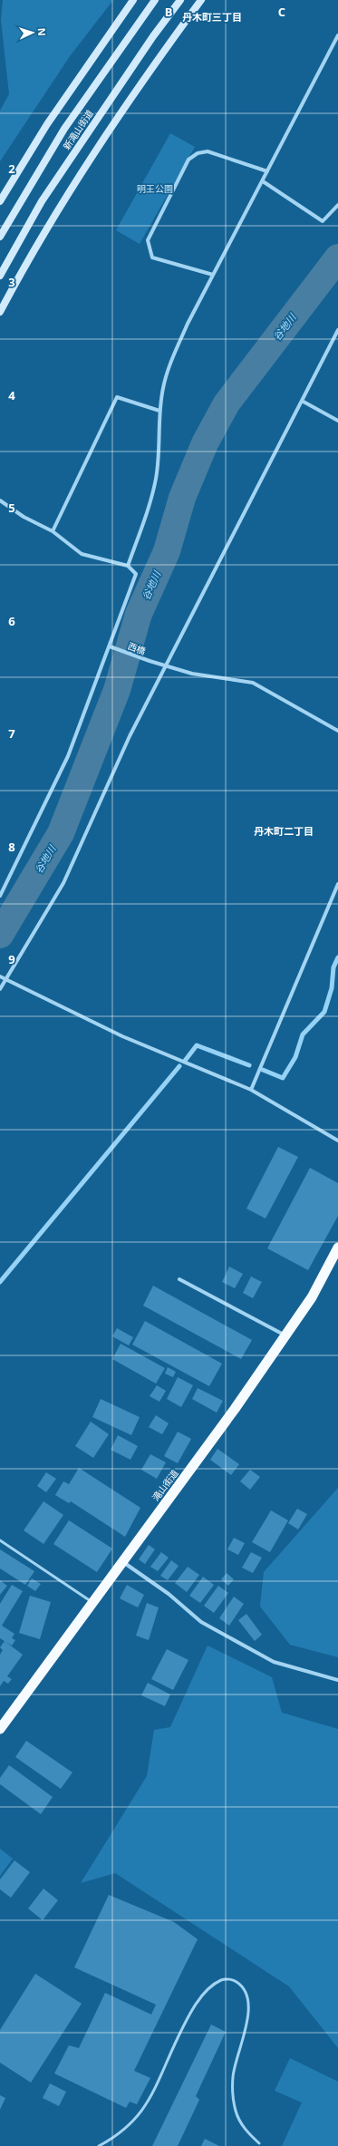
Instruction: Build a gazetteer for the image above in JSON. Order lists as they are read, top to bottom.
{
  "streets": {
    "highway": ["滝山街道"],
    "main road": ["新滝山街道"],
    "street": ["西橋"]
  },
  "districts": ["丹木町三丁目", "丹木町二丁目"],
  "water": ["谷地川"],
  "parks": ["明王公園"],
  "north": "right",
  "grid": {
    "columns": ["B", "C"],
    "rows": [
      "2",
      "3",
      "4",
      "5",
      "6",
      "7",
      "8",
      "9"
    ]
  }
}
